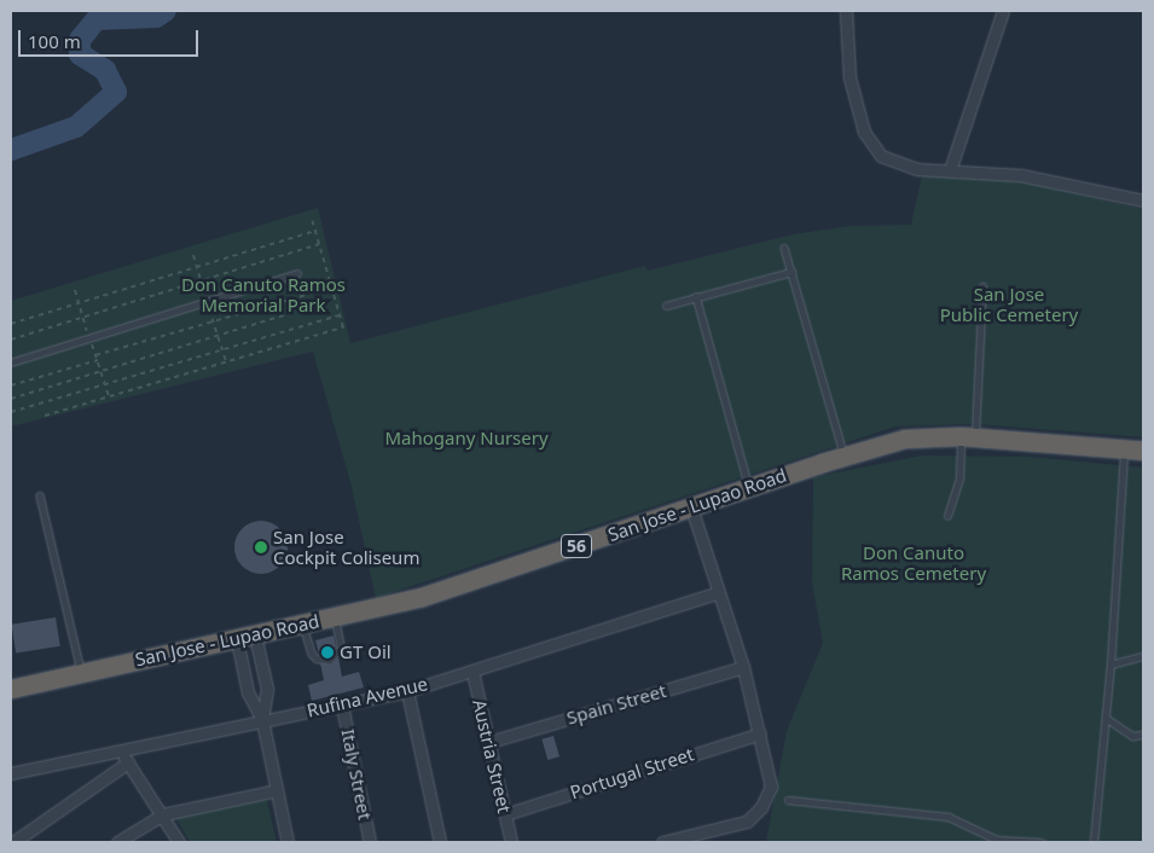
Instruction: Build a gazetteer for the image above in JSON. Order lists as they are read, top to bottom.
{
  "streets": {
    "highway": ["San Jose - Lupao Road", "56"],
    "street": [
      "Rufina Avenue",
      "Spain Street",
      "Austria Street",
      "Portugal Street",
      "Italy Street"
    ]
  },
  "crossings": [
    ["Rufina Avenue", "Austria Street"],
    ["Rufina Avenue", "Italy Street"],
    ["Spain Street", "Austria Street"],
    ["Austria Street", "Portugal Street"]
  ],
  "parks": [
    "Don Canuto Ramos Memorial Park",
    "San Jose Public Cemetery",
    "Mahogany Nursery",
    "Don Canuto Ramos Cemetery"
  ],
  "places": ["San Jose Cockpit Coliseum", "GT Oil"],
  "scale_bar": "100 m"
}
